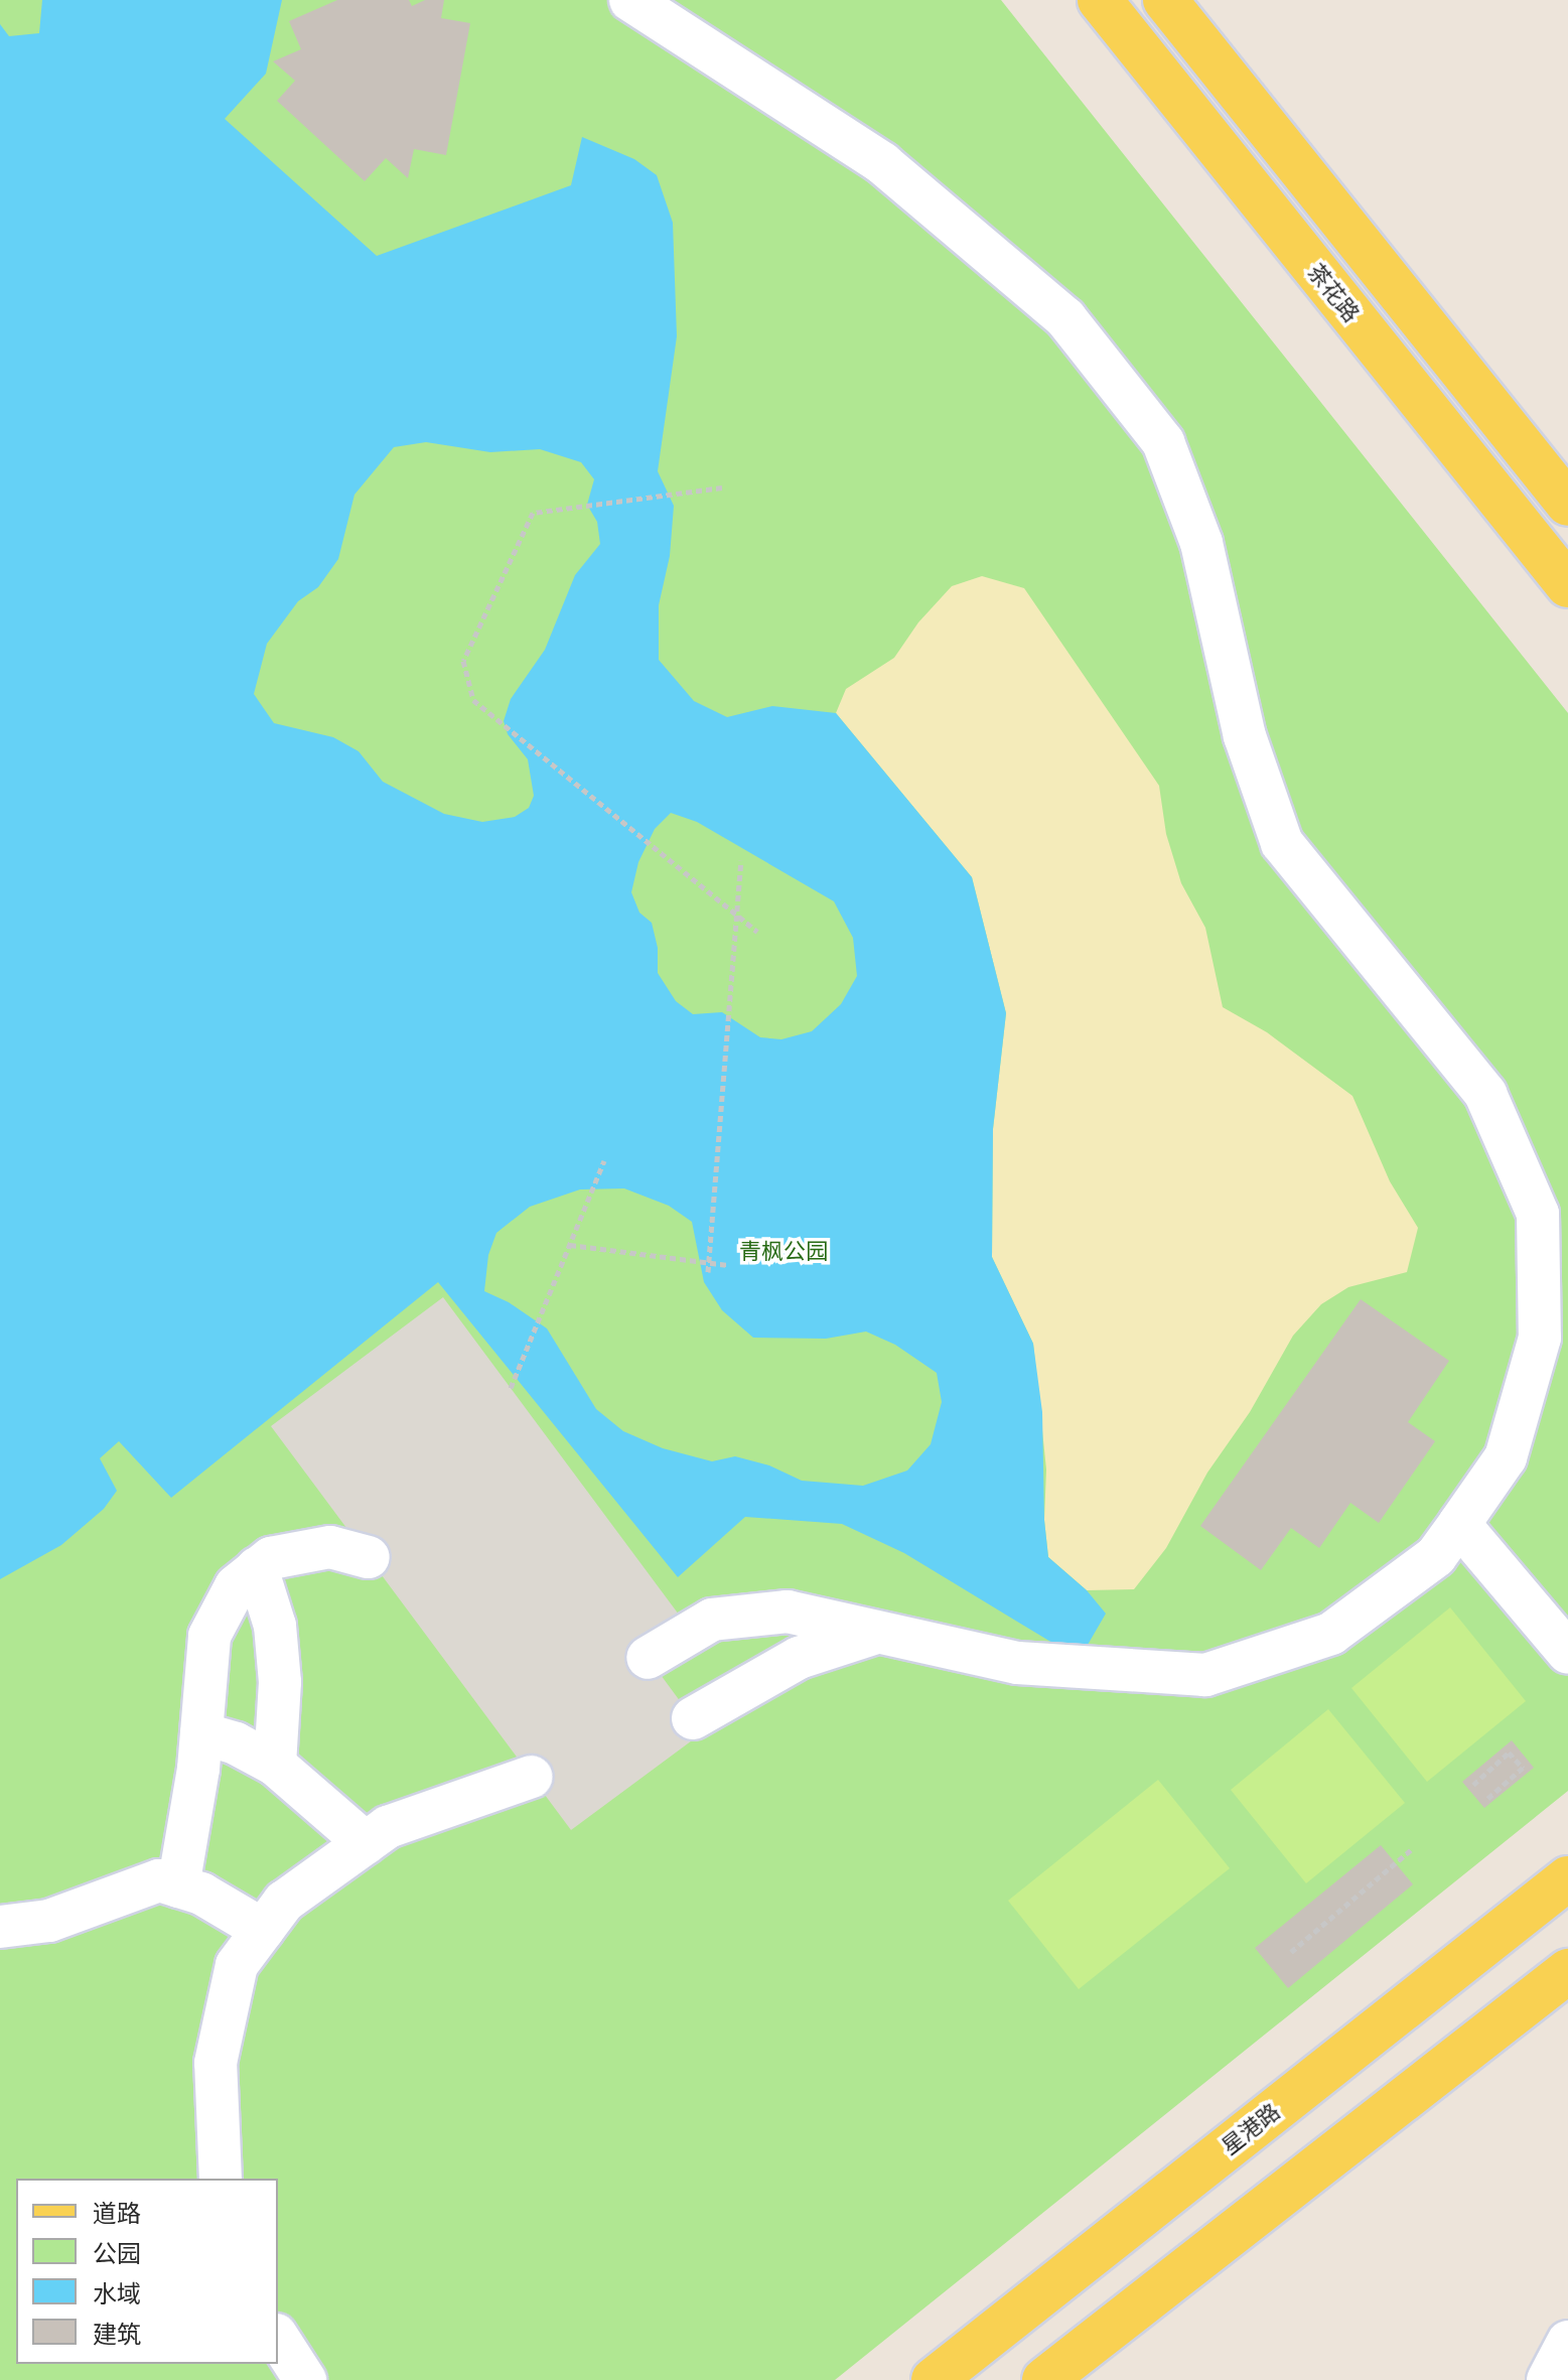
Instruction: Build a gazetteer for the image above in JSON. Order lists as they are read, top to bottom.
{
  "streets": {
    "main road": ["茶花路", "星港路"]
  },
  "parks": ["青枫公园"],
  "legend": [
    "道路",
    "公园",
    "水域",
    "建筑"
  ]
}
